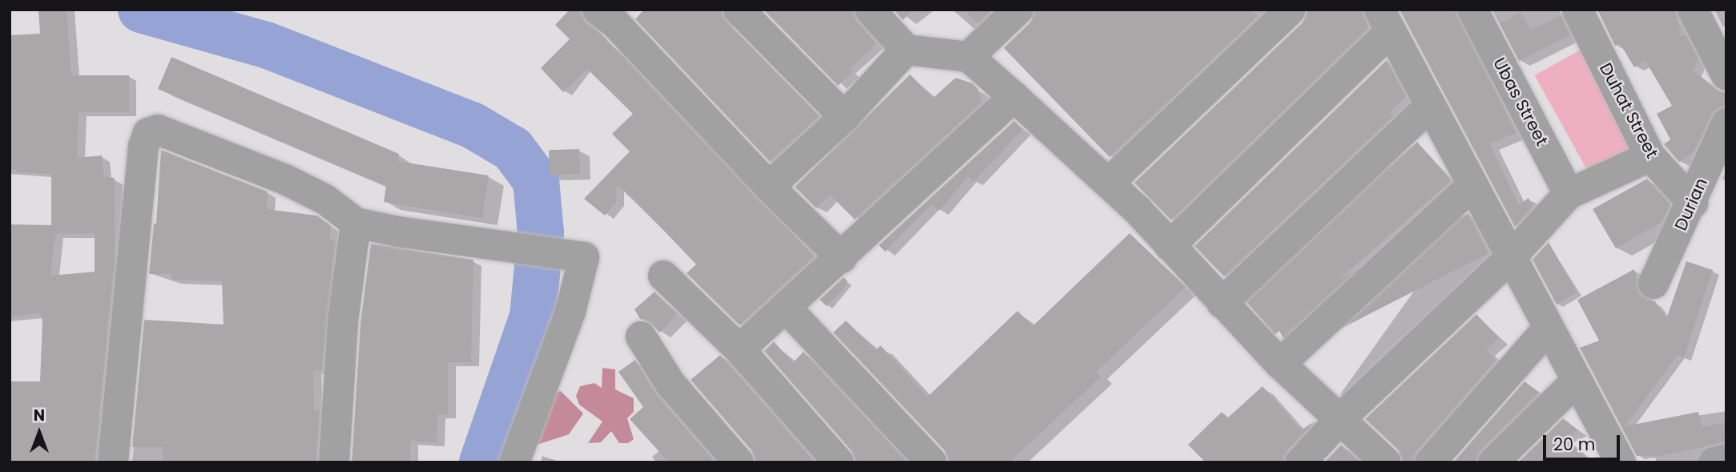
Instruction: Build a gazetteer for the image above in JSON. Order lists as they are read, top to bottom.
{
  "streets": {
    "street": ["Ubas Street", "Duhat Street", "Durian"]
  },
  "crossings": [
    ["Duhat Street", "Durian"]
  ],
  "scale_bar": "20 m",
  "north": "top"
}
